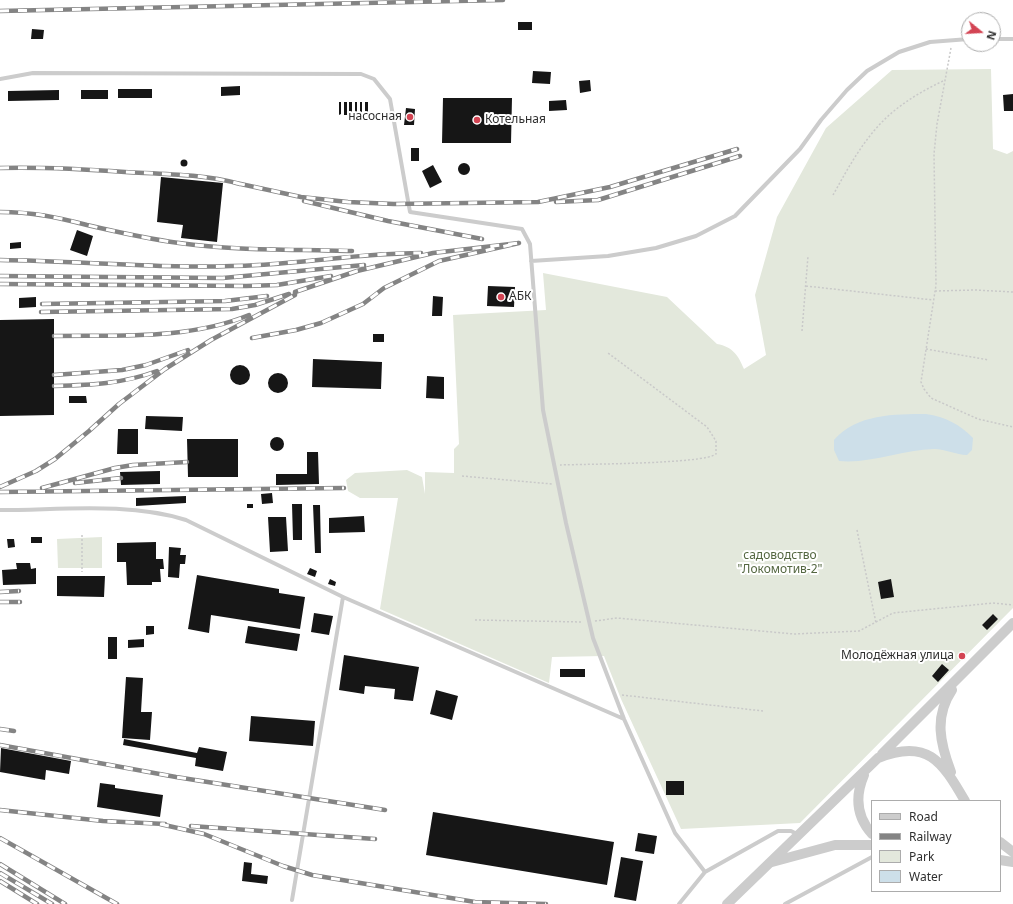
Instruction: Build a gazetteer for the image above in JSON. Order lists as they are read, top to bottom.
{
  "parks": ["садоводство \"Локомотив-2\""],
  "places": [
    "насосная",
    "Котельная",
    "АБК",
    "Молодёжная улица"
  ],
  "legend": [
    "Road",
    "Railway",
    "Park",
    "Water"
  ],
  "north": "right"
}
